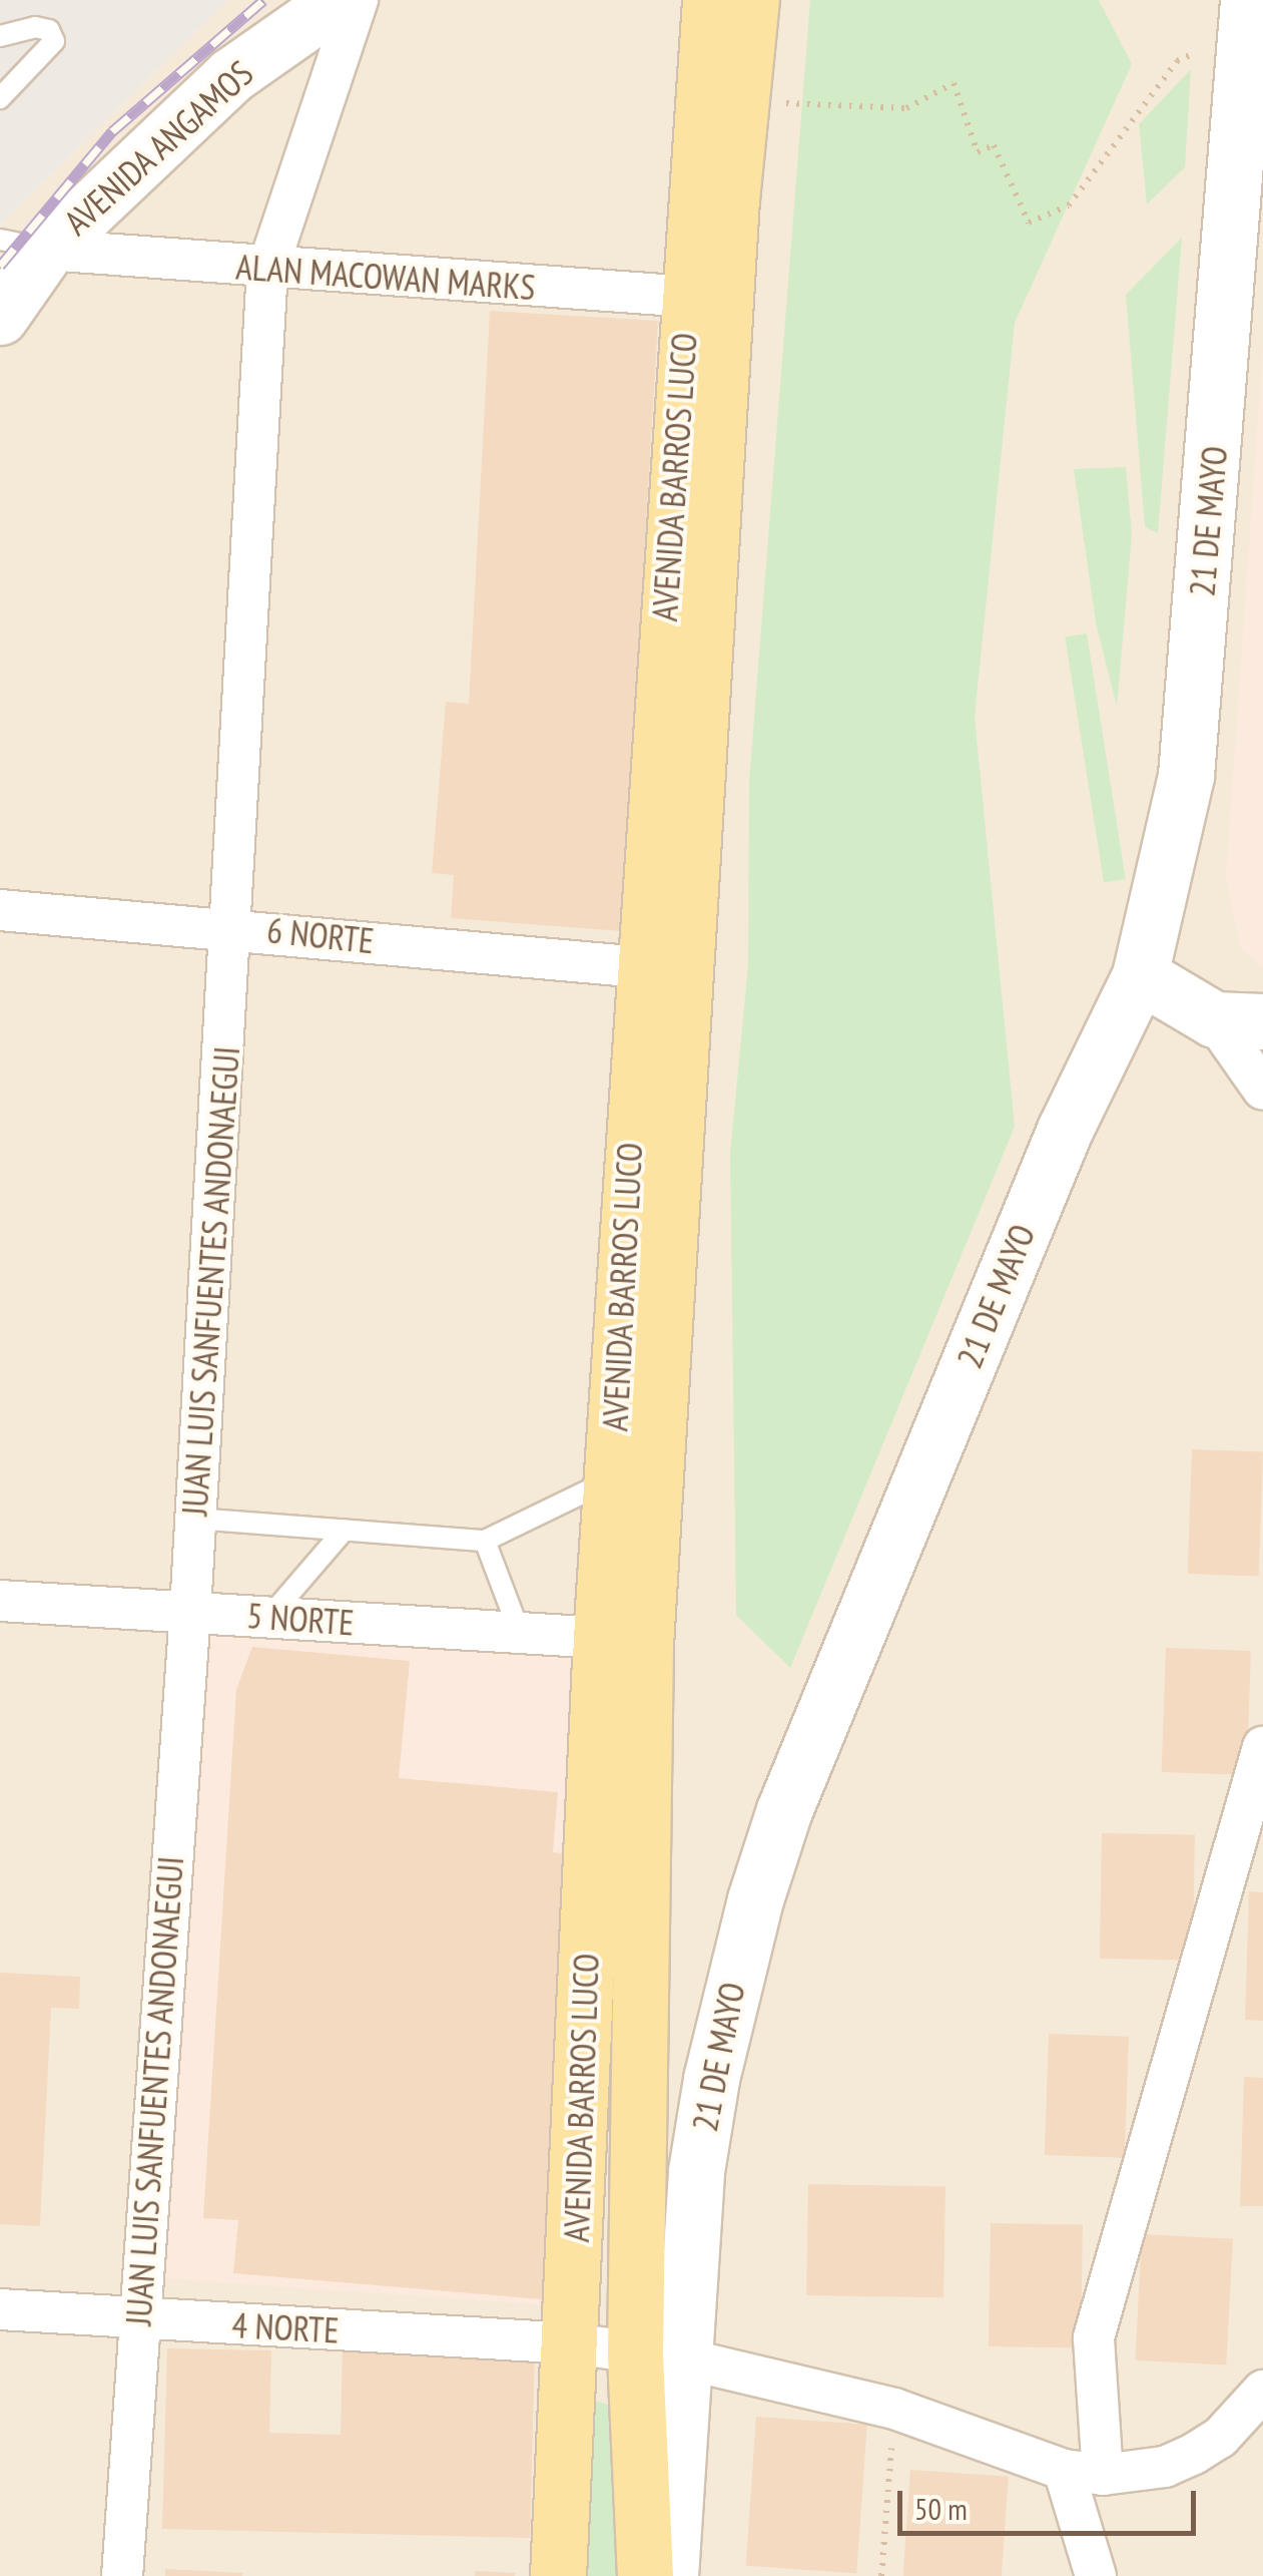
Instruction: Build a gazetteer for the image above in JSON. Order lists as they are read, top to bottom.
{
  "streets": {
    "main road": ["AVENIDA BARROS LUCO"],
    "street": [
      "AVENIDA ANGAMOS",
      "ALAN MACOWAN MARKS",
      "21 DE MAYO",
      "6 NORTE",
      "JUAN LUIS SANFUENTES ANDONAEGUI",
      "5 NORTE",
      "4 NORTE"
    ]
  },
  "crossings": [
    ["AVENIDA ANGAMOS", "ALAN MACOWAN MARKS"],
    ["ALAN MACOWAN MARKS", "AVENIDA BARROS LUCO"],
    ["ALAN MACOWAN MARKS", "JUAN LUIS SANFUENTES ANDONAEGUI"],
    ["AVENIDA BARROS LUCO", "21 DE MAYO"],
    ["AVENIDA BARROS LUCO", "6 NORTE"],
    ["AVENIDA BARROS LUCO", "5 NORTE"],
    ["AVENIDA BARROS LUCO", "4 NORTE"],
    ["21 DE MAYO", "4 NORTE"],
    ["6 NORTE", "JUAN LUIS SANFUENTES ANDONAEGUI"],
    ["JUAN LUIS SANFUENTES ANDONAEGUI", "5 NORTE"],
    ["JUAN LUIS SANFUENTES ANDONAEGUI", "4 NORTE"]
  ],
  "scale_bar": "50 m"
}
